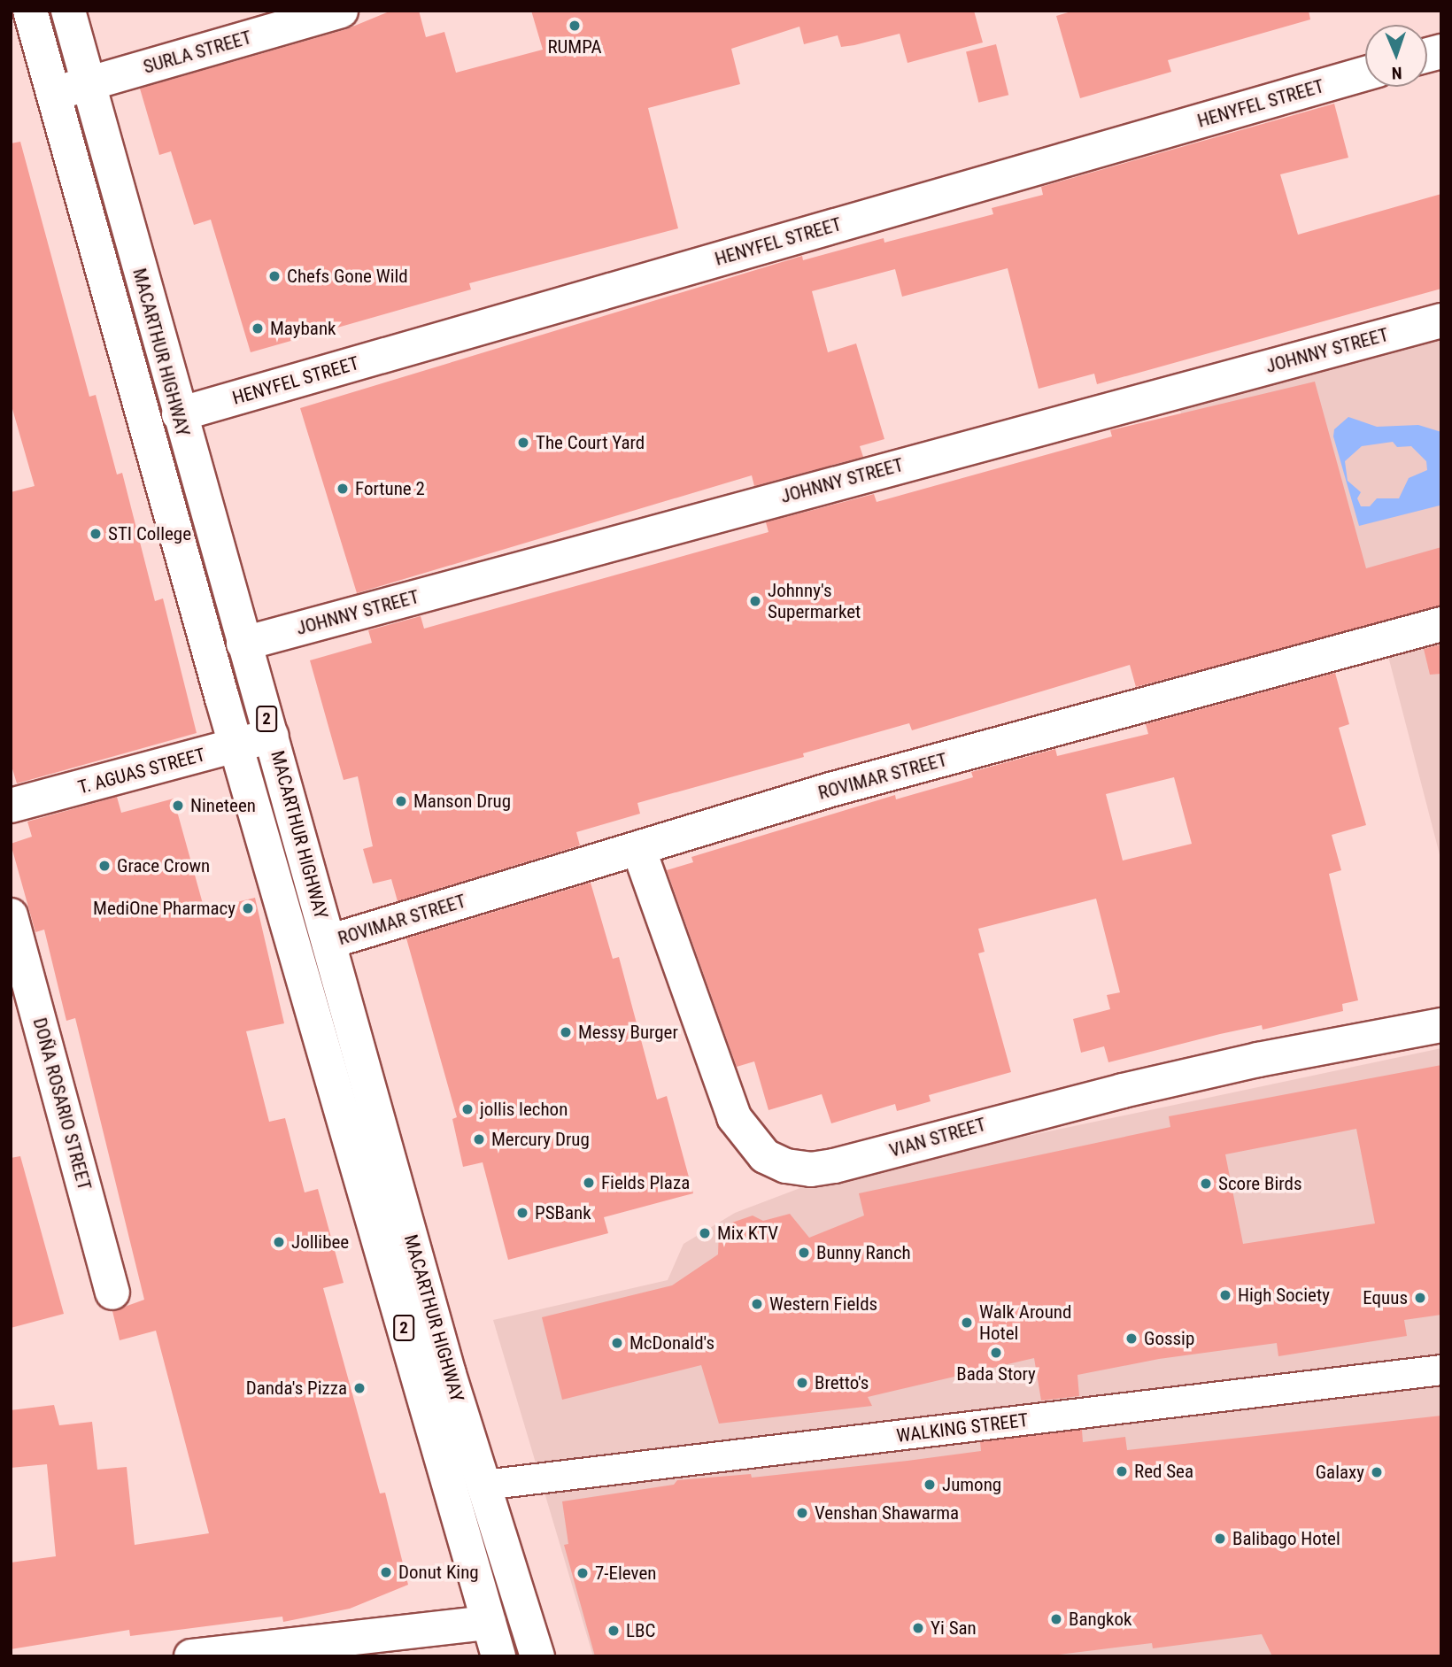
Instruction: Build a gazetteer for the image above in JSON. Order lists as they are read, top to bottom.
{
  "streets": {
    "main road": [
      "SURLA STREET",
      "HENYFEL STREET",
      "JOHNNY STREET",
      "MACARTHUR HIGHWAY",
      "2",
      "T. AGUAS STREET",
      "ROVIMAR STREET",
      "DOÑA ROSARIO STREET",
      "VIAN STREET"
    ],
    "street": ["WALKING STREET"]
  },
  "crossings": [
    ["SURLA STREET", "MACARTHUR HIGHWAY"],
    ["HENYFEL STREET", "MACARTHUR HIGHWAY"],
    ["JOHNNY STREET", "MACARTHUR HIGHWAY"],
    ["MACARTHUR HIGHWAY", "T. AGUAS STREET"],
    ["MACARTHUR HIGHWAY", "ROVIMAR STREET"],
    ["MACARTHUR HIGHWAY", "WALKING STREET"],
    ["ROVIMAR STREET", "VIAN STREET"]
  ],
  "places": [
    "RUMPA",
    "Chefs Gone Wild",
    "Maybank",
    "The Court Yard",
    "Fortune 2",
    "STI College",
    "Johnny's Supermarket",
    "Manson Drug",
    "Nineteen",
    "Grace Crown",
    "MediOne Pharmacy",
    "Messy Burger",
    "jollis lechon",
    "Mercury Drug",
    "Fields Plaza",
    "Score Birds",
    "PSBank",
    "Mix KTV",
    "Jollibee",
    "Bunny Ranch",
    "High Society",
    "Equus",
    "Western Fields",
    "Walk Around Hotel",
    "Gossip",
    "McDonald's",
    "Bada Story",
    "Bretto's",
    "Danda's Pizza",
    "Red Sea",
    "Galaxy",
    "Jumong",
    "Venshan Shawarma",
    "Balibago Hotel",
    "Donut King",
    "7-Eleven",
    "Bangkok",
    "Yi San",
    "LBC"
  ],
  "north": "bottom"
}
